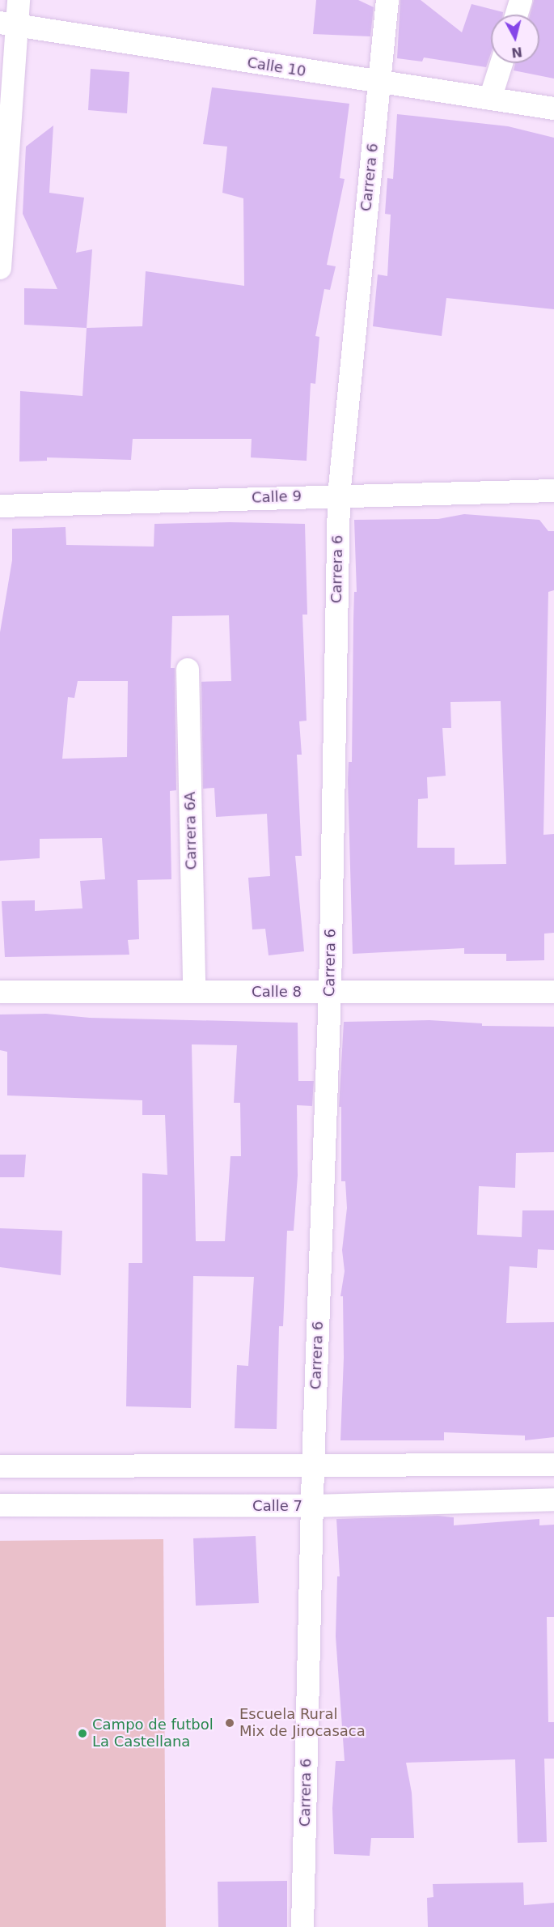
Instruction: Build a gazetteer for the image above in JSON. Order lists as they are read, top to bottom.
{
  "streets": {
    "street": [
      "Calle 10",
      "Carrera 6",
      "Calle 9",
      "Carrera 6A",
      "Calle 8",
      "Calle 7"
    ]
  },
  "crossings": [
    ["Calle 10", "Carrera 6"],
    ["Carrera 6", "Calle 9"],
    ["Carrera 6", "Calle 8"],
    ["Carrera 6", "Calle 7"],
    ["Carrera 6A", "Calle 8"]
  ],
  "places": ["Escuela Rural Mix de Jirocasaca", "Campo de futbol La Castellana"],
  "north": "bottom"
}
